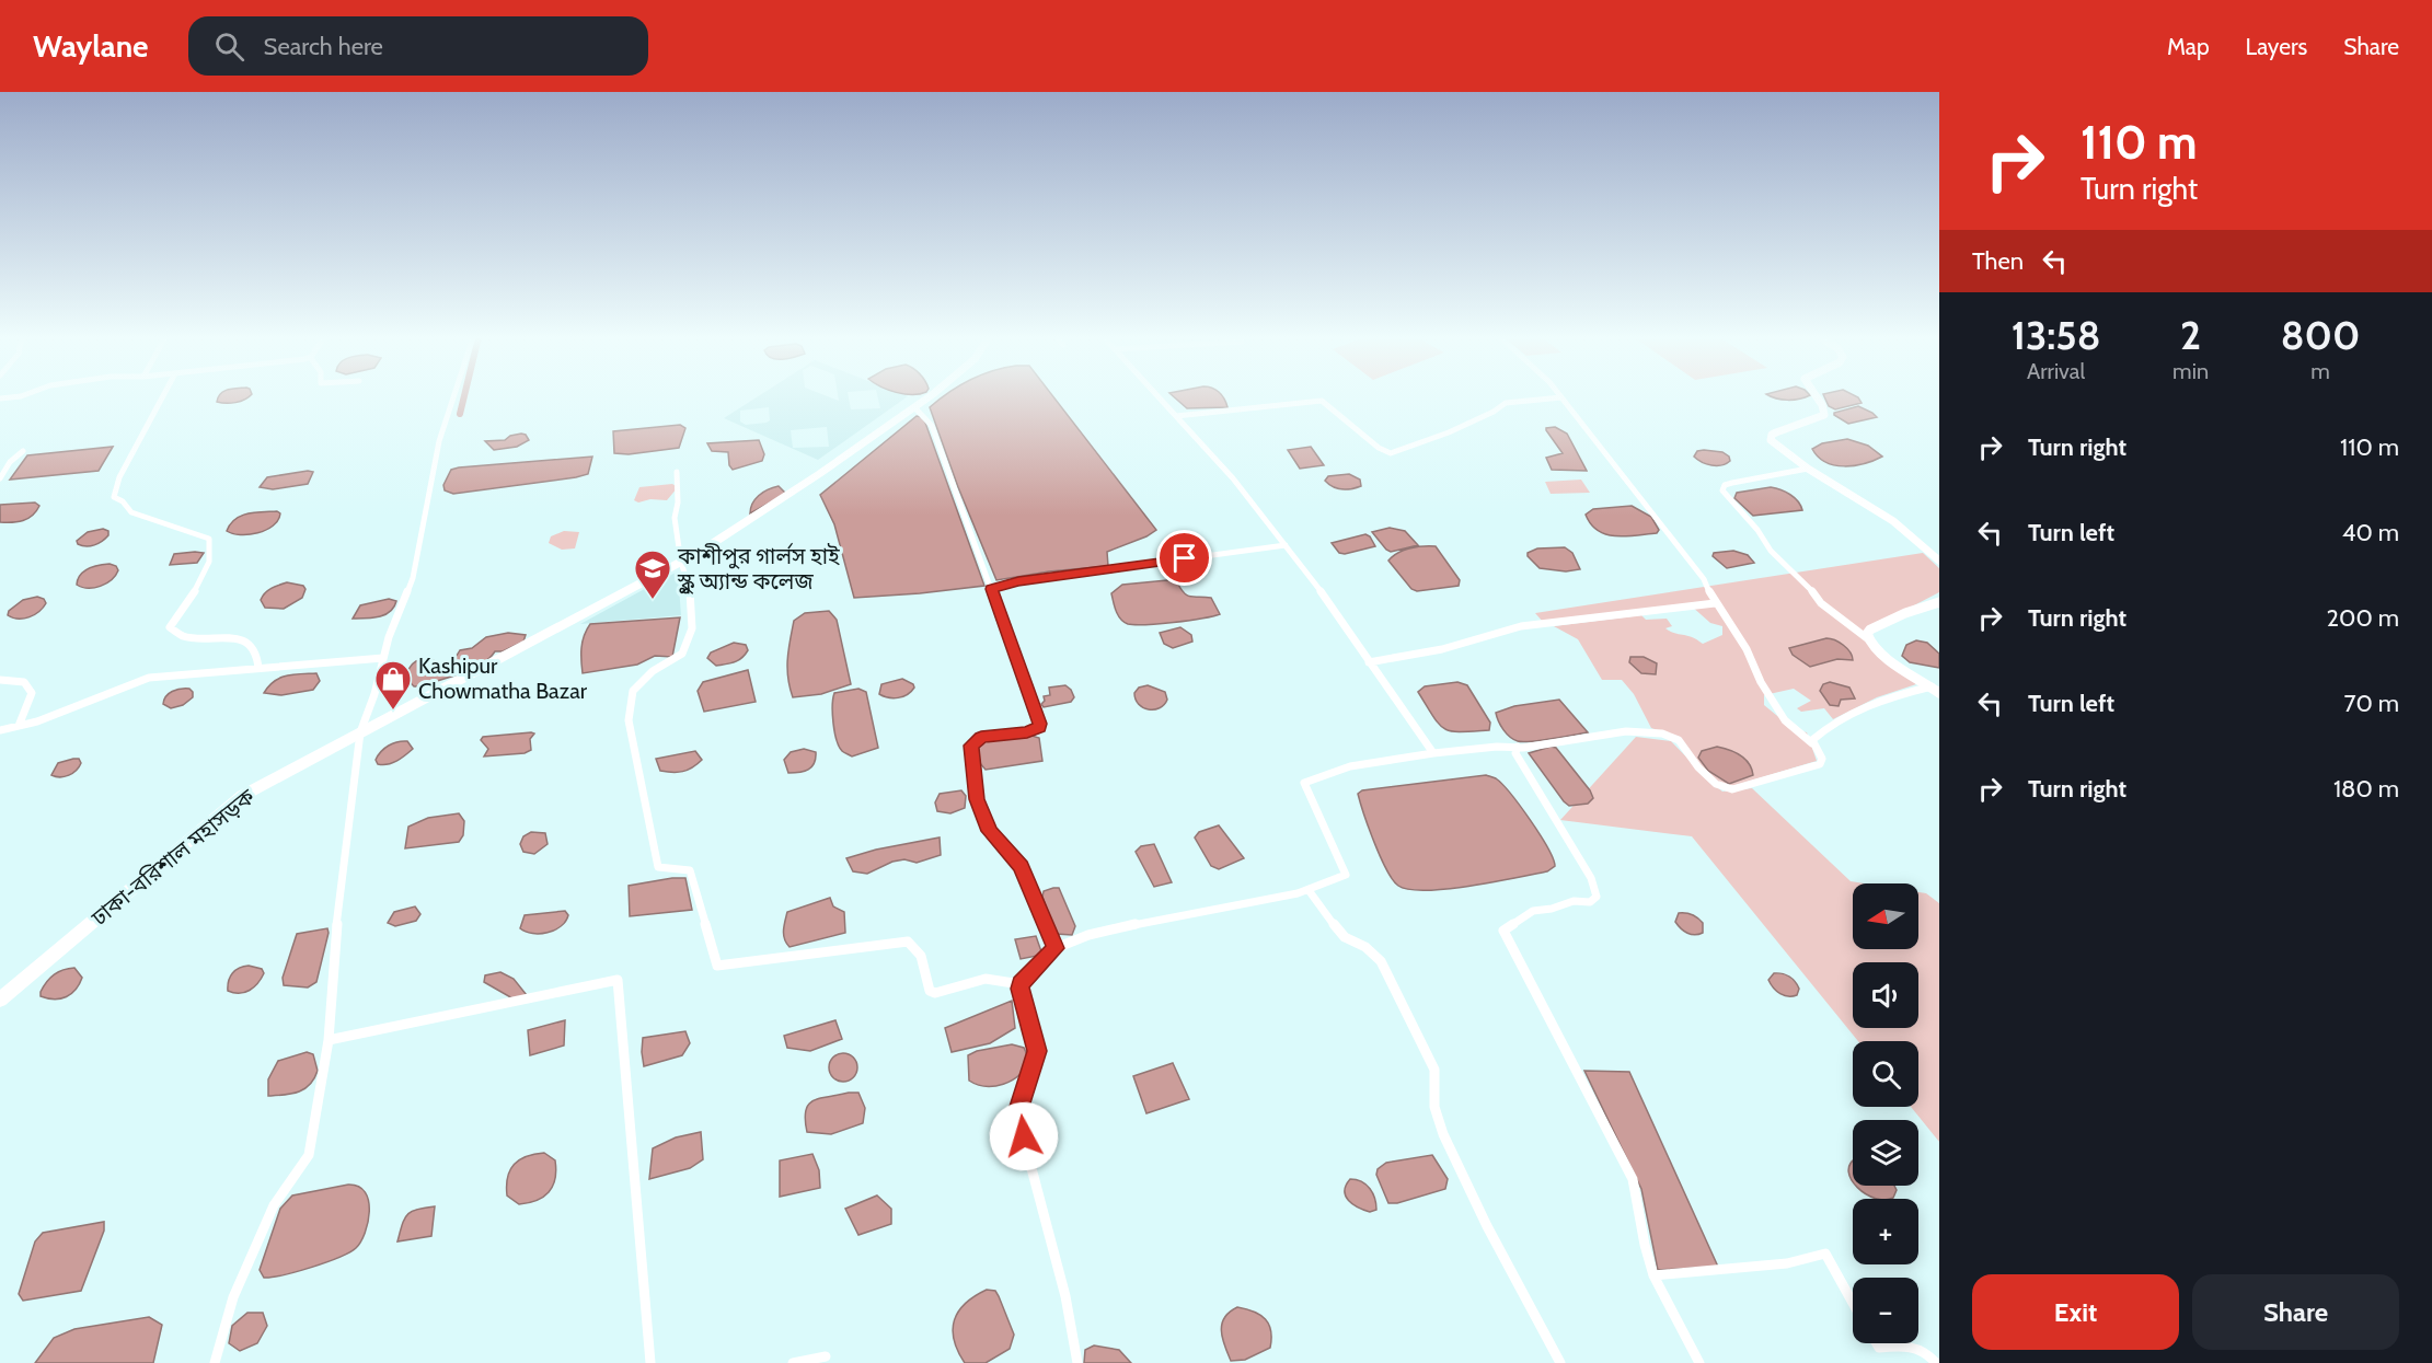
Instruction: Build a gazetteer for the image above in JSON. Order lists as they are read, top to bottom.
{
  "streets": {
    "highway": ["ঢাকা-বরিশাল মহাসড়ক"]
  },
  "places": {
    "school or university": ["কাশীপুর গার্লস হাই স্কুল অ্যান্ড কলেজ"],
    "shop": ["Kashipur Chowmatha Bazar"]
  },
  "north": "left",
  "page": {
    "header": "Waylane",
    "search": "Search here",
    "nav": ["Map", "Layers", "Share"],
    "turn": ["110 m", "Turn right"],
    "then": "Then",
    "eta": [
      "13:58",
      "Arrival",
      "2",
      "min",
      "800",
      "m"
    ],
    "list": [
      {
        "name": "Turn right",
        "value": "110 m"
      },
      {
        "name": "Turn left",
        "value": "40 m"
      },
      {
        "name": "Turn right",
        "value": "200 m"
      },
      {
        "name": "Turn left",
        "value": "70 m"
      },
      {
        "name": "Turn right",
        "value": "180 m"
      }
    ],
    "map_buttons": ["+", "−"],
    "buttons": ["Exit", "Share"]
  }
}
